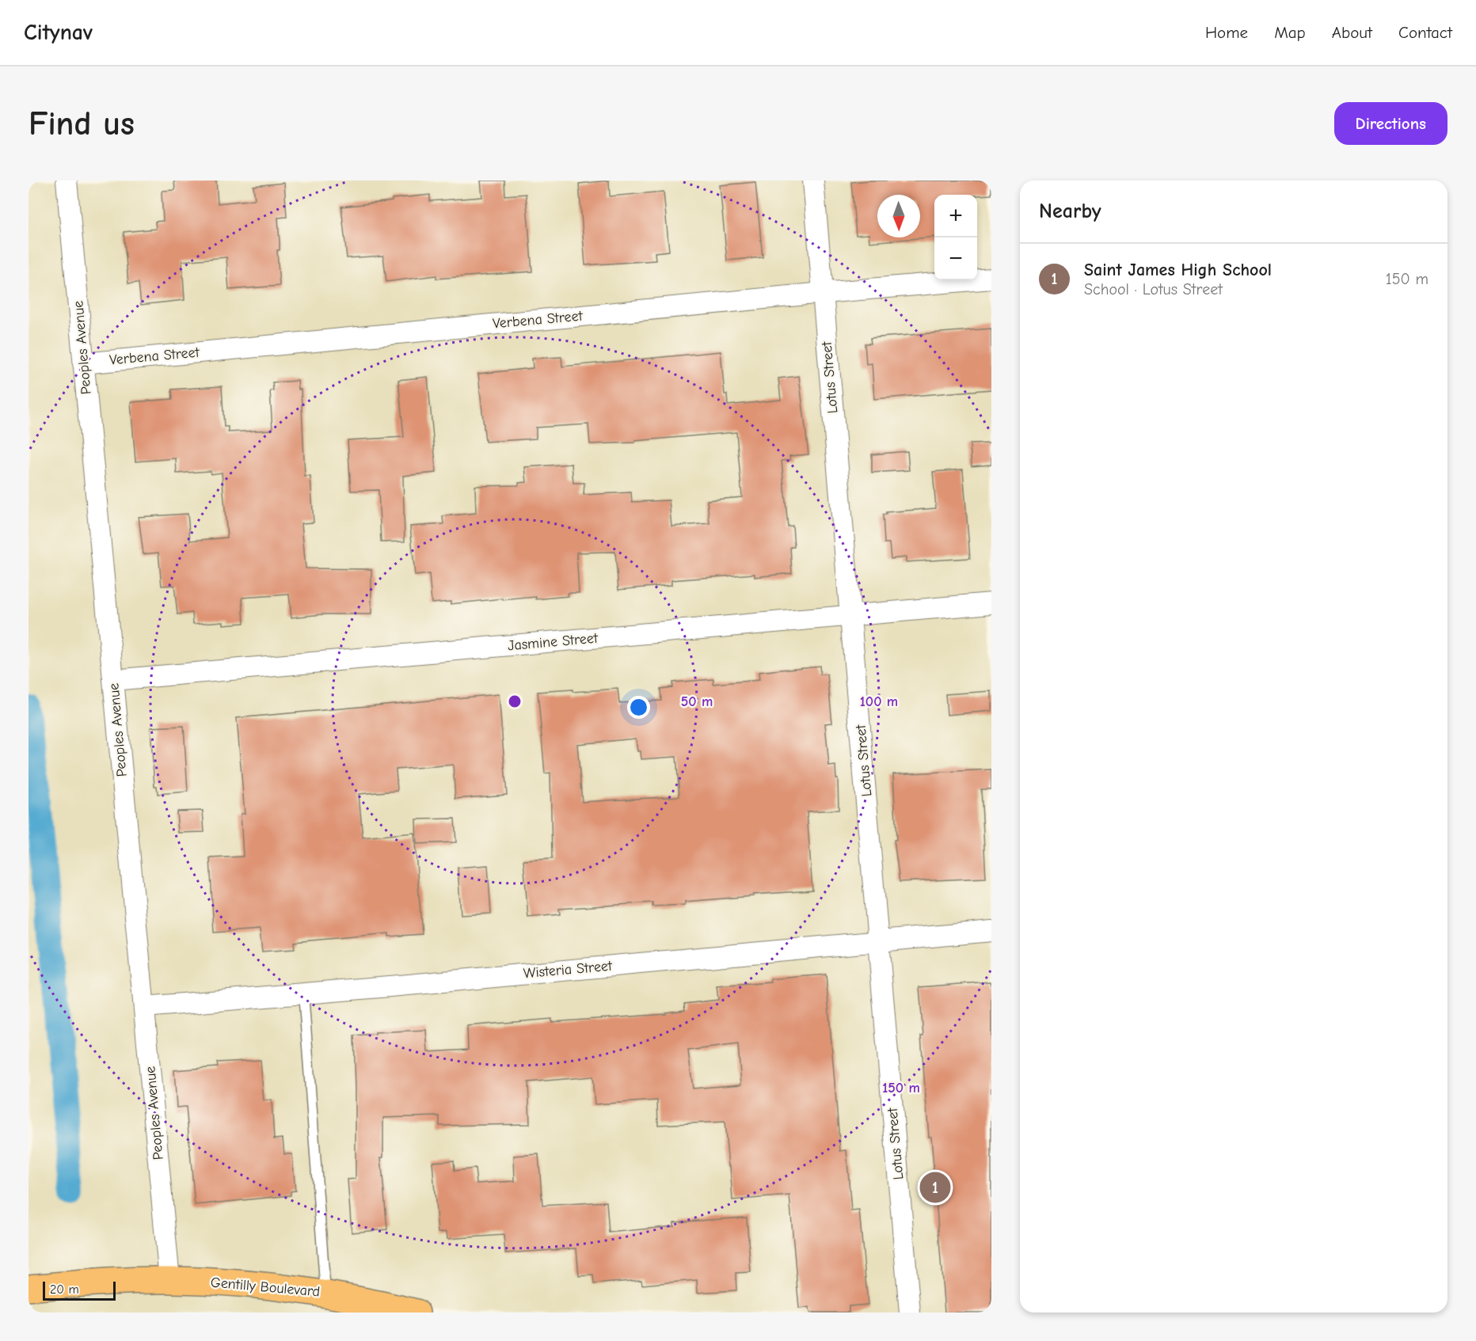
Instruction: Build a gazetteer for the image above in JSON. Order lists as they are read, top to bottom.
{
  "streets": {
    "main road": ["Gentilly Boulevard"],
    "street": [
      "Verbena Street",
      "Peoples Avenue",
      "Lotus Street",
      "Jasmine Street",
      "Wisteria Street"
    ]
  },
  "crossings": [
    ["Verbena Street", "Peoples Avenue"],
    ["Verbena Street", "Lotus Street"],
    ["Peoples Avenue", "Jasmine Street"],
    ["Peoples Avenue", "Wisteria Street"],
    ["Peoples Avenue", "Gentilly Boulevard"],
    ["Lotus Street", "Jasmine Street"],
    ["Lotus Street", "Wisteria Street"]
  ],
  "scale_bar": "20 m",
  "north": "bottom",
  "page": {
    "header": "Citynav",
    "nav": [
      "Home",
      "Map",
      "About",
      "Contact"
    ],
    "buttons": "Directions",
    "title": "Find us",
    "heading": "Nearby",
    "map_buttons": ["+", "−"],
    "list": [
      {
        "mark": "1",
        "name": "Saint James High School",
        "note": "School · Lotus Street",
        "value": "150 m"
      }
    ],
    "pins": "1",
    "scale": "20 m"
  },
  "rings": ["50 m", "100 m", "150 m"]
}
